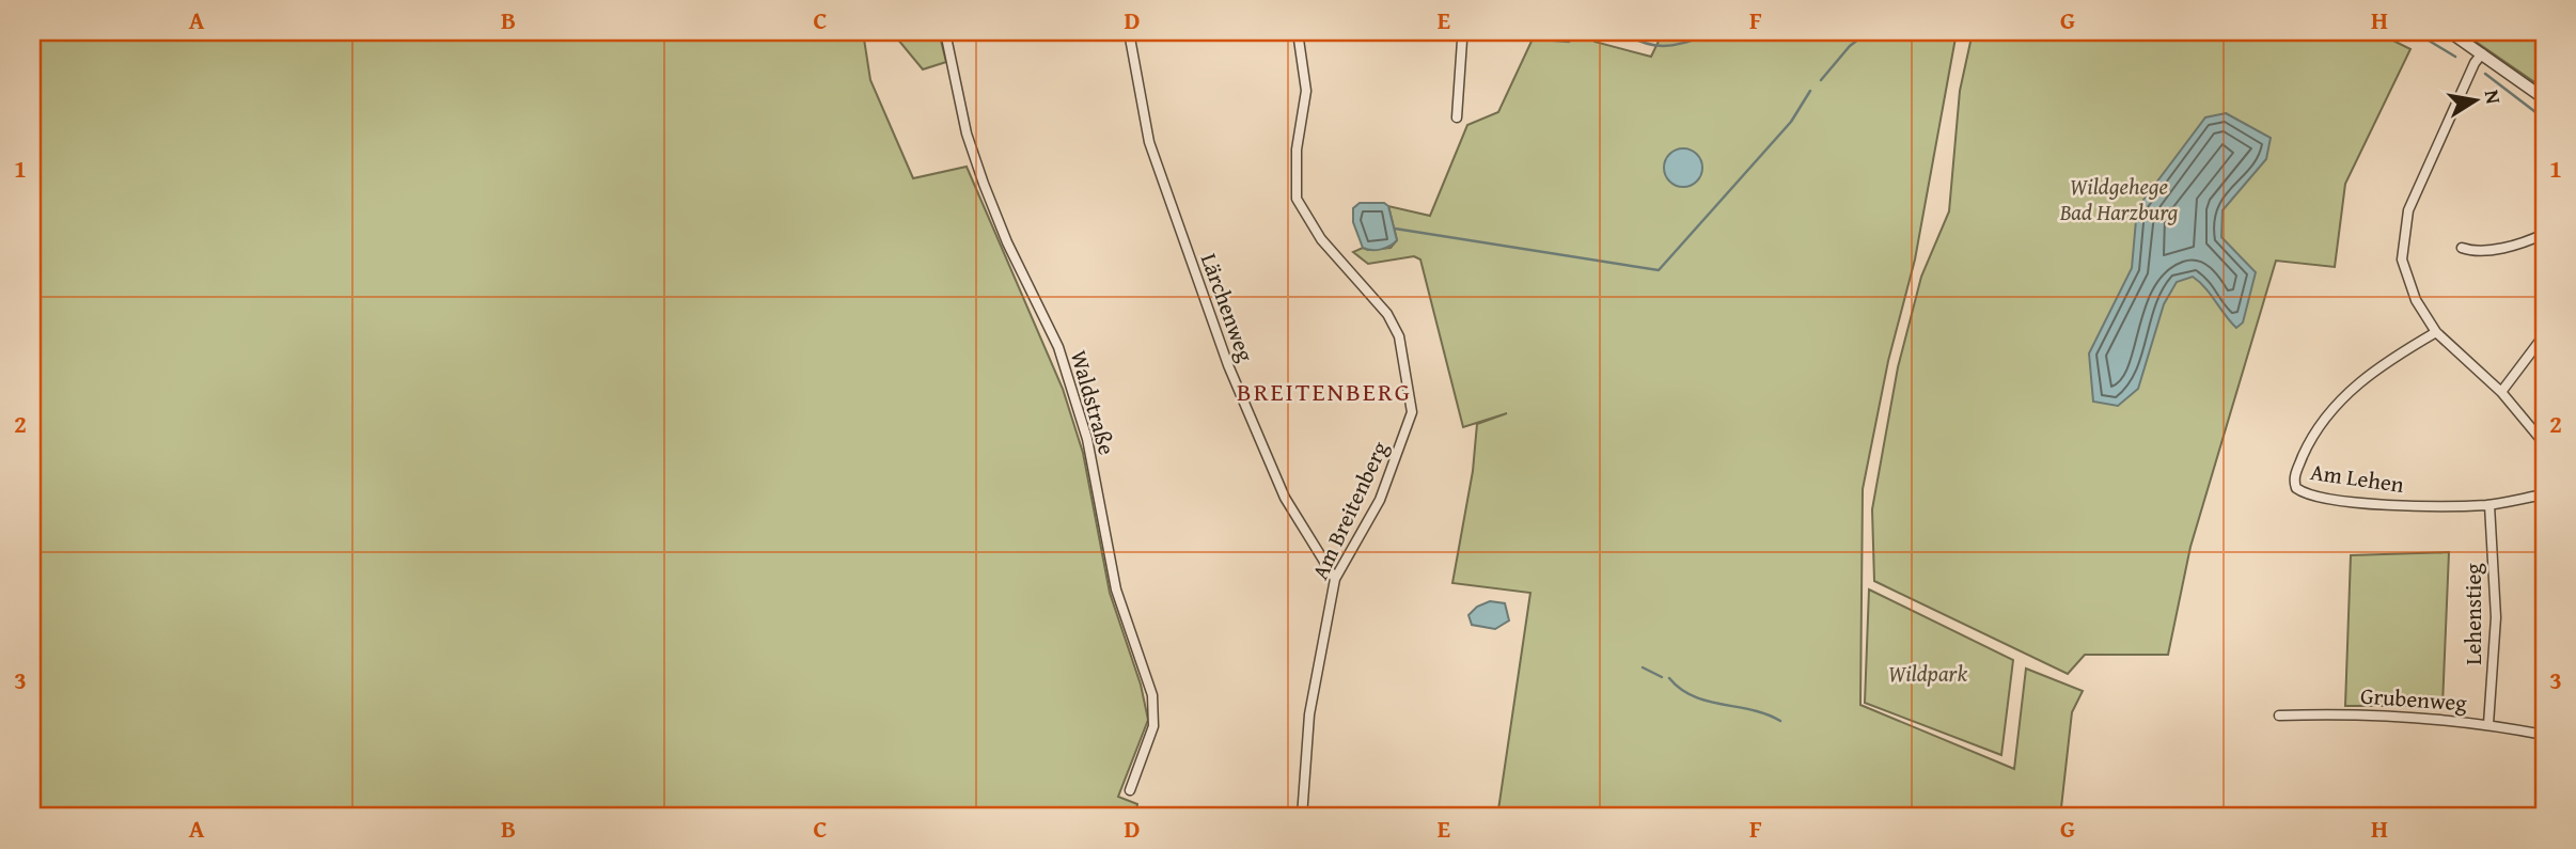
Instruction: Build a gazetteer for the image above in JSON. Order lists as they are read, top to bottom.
{
  "streets": {
    "street": [
      "Lärchenweg",
      "Waldstraße",
      "Am Lehen",
      "Am Breitenberg",
      "Lehenstieg",
      "Grubenweg"
    ]
  },
  "crossings": [
    ["Lärchenweg", "Am Breitenberg"],
    ["Am Lehen", "Lehenstieg"],
    ["Lehenstieg", "Grubenweg"]
  ],
  "districts": ["BREITENBERG"],
  "parks": ["Wildgehege Bad Harzburg", "Wildpark"],
  "north": "right",
  "grid": {
    "columns": [
      "A",
      "B",
      "C",
      "D",
      "E",
      "F",
      "G",
      "H"
    ],
    "rows": ["1", "2", "3"]
  }
}
